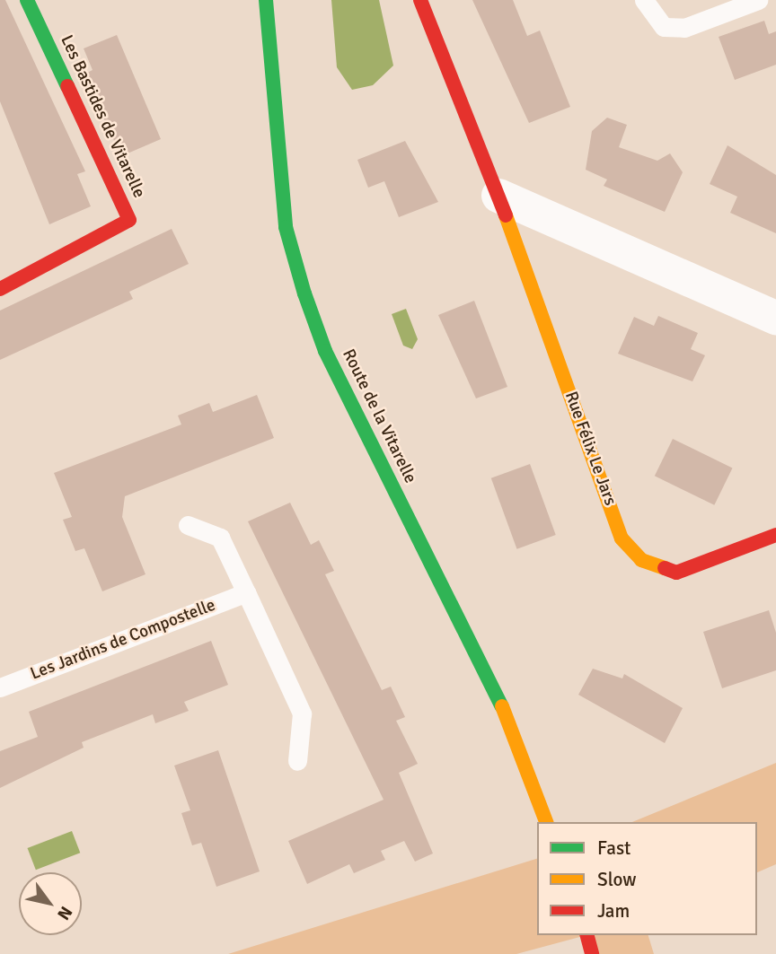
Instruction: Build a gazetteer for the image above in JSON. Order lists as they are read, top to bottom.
{
  "streets": {
    "street": ["Les Bastides de Vitarelle", "Route de la Vitarelle", "Rue Félix Le Jars"],
    "lane": ["Les Jardins de Compostelle"]
  },
  "legend": ["Fast", "Slow", "Jam"],
  "north": "bottom right"
}
